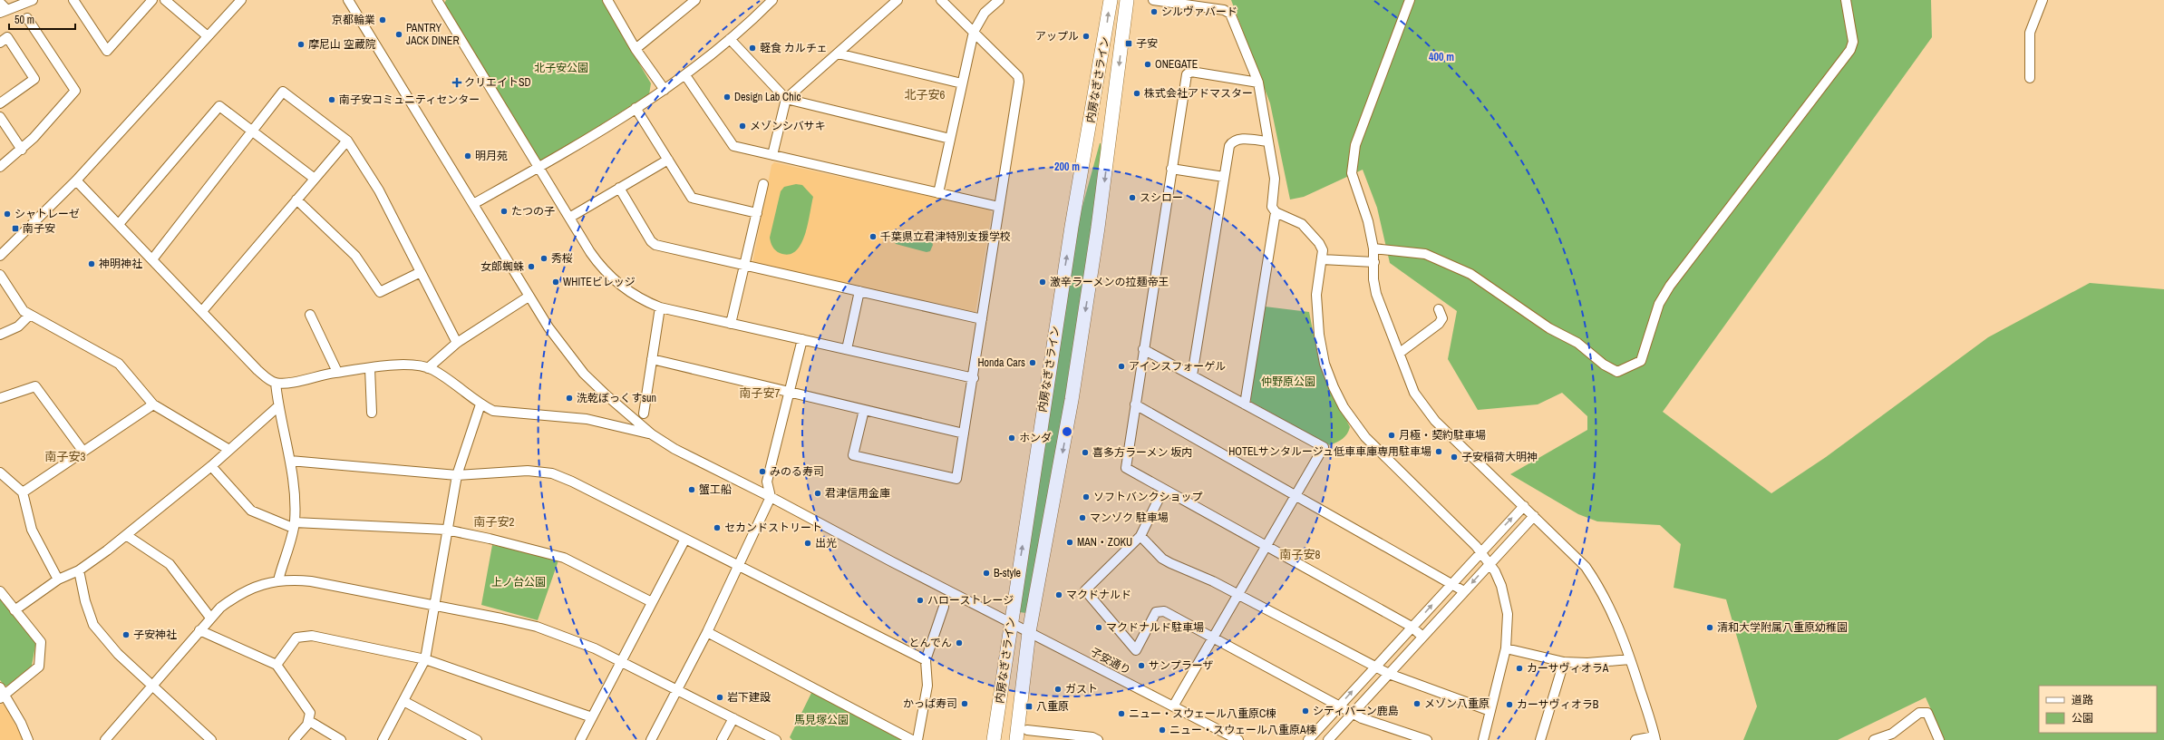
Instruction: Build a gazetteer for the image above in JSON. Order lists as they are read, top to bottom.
{
  "streets": {
    "highway": ["内房なぎさライン"],
    "street": ["子安通り"]
  },
  "crossings": [
    ["内房なぎさライン", "子安通り"]
  ],
  "districts": [
    "北子安6",
    "南子安7",
    "南子安3",
    "南子安2",
    "南子安8"
  ],
  "parks": [
    "北子安公園",
    "仲野原公園",
    "上ノ台公園",
    "馬見塚公園"
  ],
  "places": {
    "other": [
      "シルヴァバード",
      "京都輪業",
      "PANTRY JACK DINER",
      "アップル",
      "摩尼山 空蔵院",
      "軽食 カルチェ",
      "ONEGATE",
      "株式会社アドマスター",
      "Design Lab Chic",
      "南子安コミュニティセンター",
      "メゾンシバサキ",
      "明月苑",
      "スシロー",
      "たつの子",
      "シャトレーゼ",
      "千葉県立君津特別支援学校",
      "秀桜",
      "神明神社",
      "女郎蜘蛛",
      "WHITEビレッジ",
      "激辛ラーメンの拉麺帝王",
      "Honda Cars",
      "アインスフォーゲル",
      "洗乾ぼっくすsun",
      "月極・契約駐車場",
      "ホンダ",
      "HOTELサンタルージュ低車車庫専用駐車場",
      "喜多方ラーメン 坂内",
      "子安稲荷大明神",
      "みのる寿司",
      "蟹工船",
      "君津信用金庫",
      "ソフトバンクショップ",
      "マンゾク 駐車場",
      "セカンドストリート",
      "MAN・ZOKU",
      "出光",
      "B-style",
      "マクドナルド",
      "ハローストレージ",
      "マクドナルド駐車場",
      "清和大学附属八重原幼稚園",
      "子安神社",
      "とんでん",
      "サンプラーザ",
      "カーサヴィオラA",
      "ガスト",
      "岩下建設",
      "かっぱ寿司",
      "メゾン八重原",
      "カーサヴィオラB",
      "シティバーン鹿島",
      "ニュー・スウェール八重原C棟",
      "ニュー・スウェール八重原A棟"
    ],
    "transit": ["子安", "南子安", "八重原"],
    "health": ["クリエイトSD"]
  },
  "legend": ["道路", "公園"],
  "scale_bar": "50 m",
  "rings": ["400 m", "200 m"]
}
